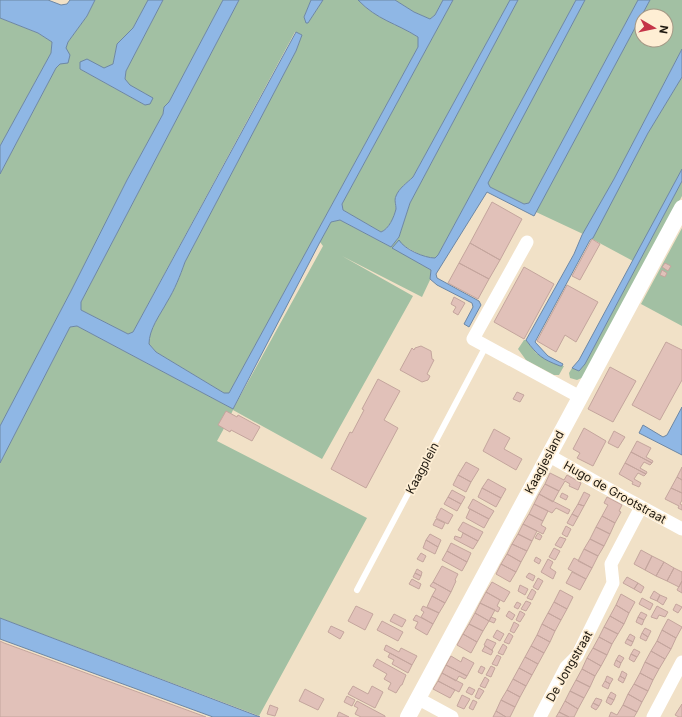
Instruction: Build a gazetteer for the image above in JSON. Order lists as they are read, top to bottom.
{
  "streets": {
    "street": ["Kaagjesland", "Hugo de Grootstraat", "De Jongstraat"],
    "lane": ["Kaagplein"]
  },
  "crossings": [
    ["Kaagjesland", "Hugo de Grootstraat"],
    ["Hugo de Grootstraat", "De Jongstraat"]
  ],
  "north": "right"
}
